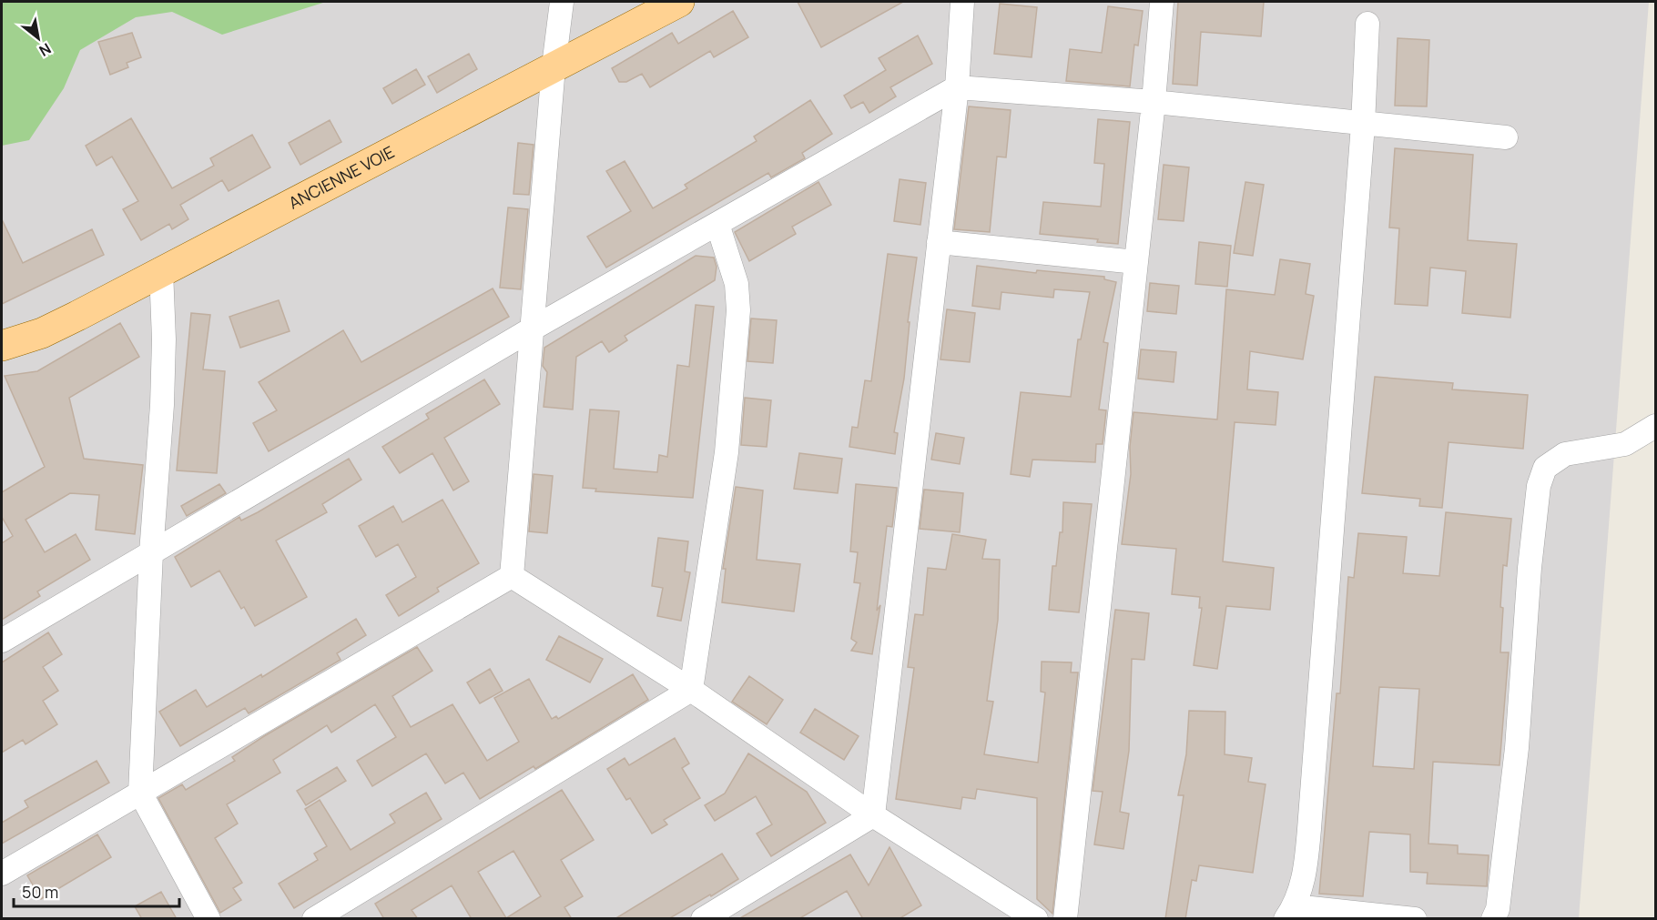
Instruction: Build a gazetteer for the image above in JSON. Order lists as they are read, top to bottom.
{
  "streets": {
    "main road": ["ANCIENNE VOIE"]
  },
  "scale_bar": "50 m",
  "north": "bottom right"
}
